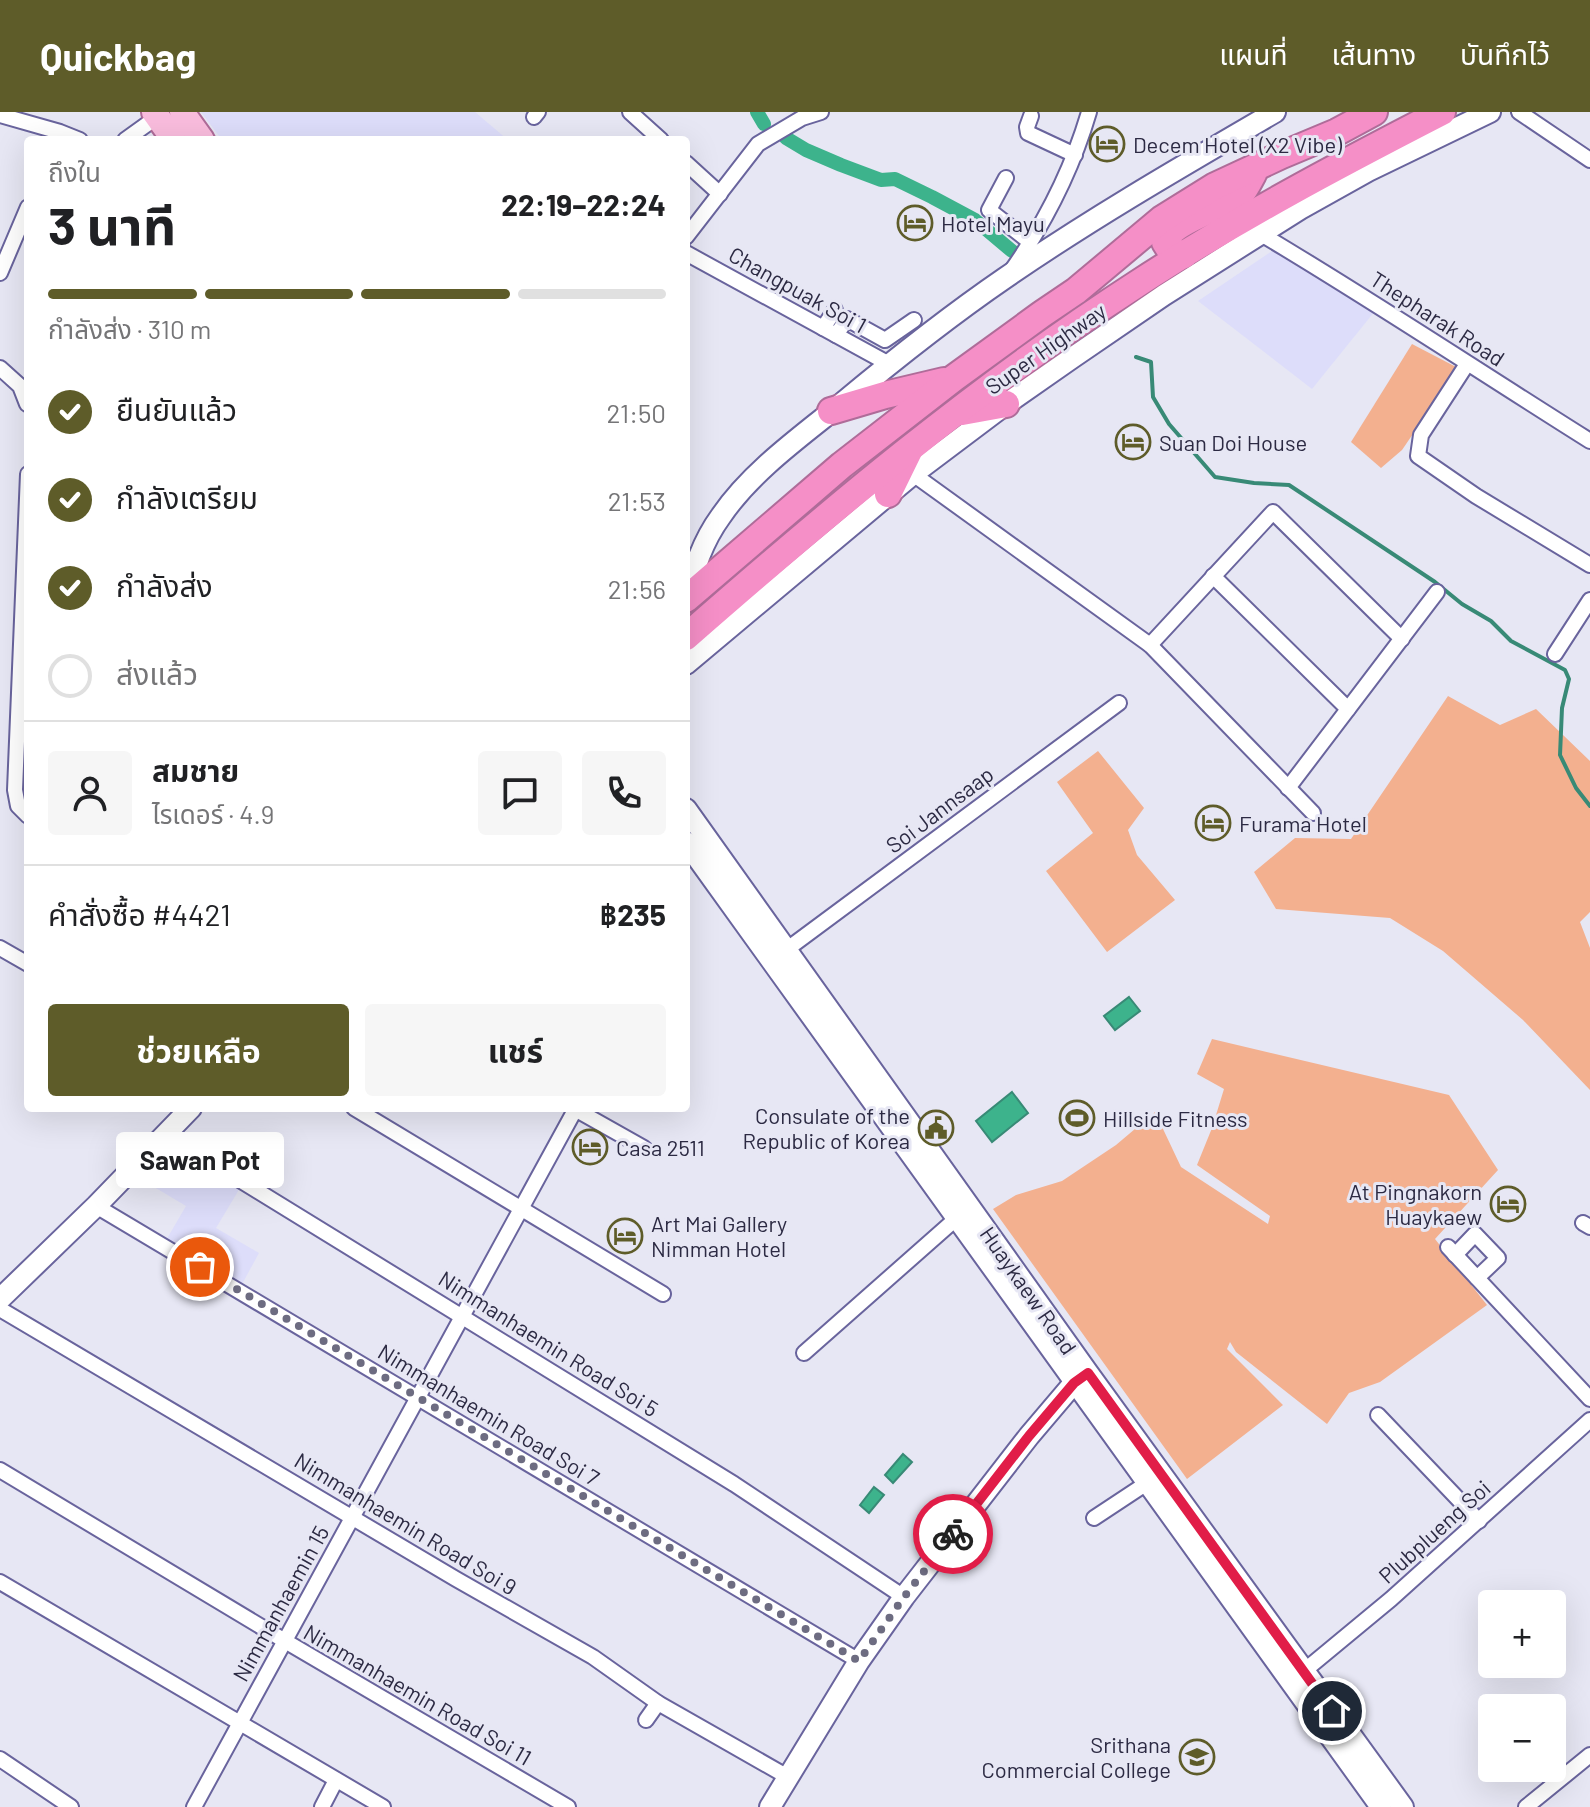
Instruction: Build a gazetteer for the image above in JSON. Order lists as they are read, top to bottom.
{
  "streets": {
    "highway": ["Super Highway"],
    "main road": ["Huaykaew Road"],
    "street": [
      "Changpuak Soi 1",
      "Thepharak Road",
      "Soi Jannsaap",
      "Nimmanhaemin Road Soi 5",
      "Nimmanhaemin Road Soi 7",
      "Nimmanhaemin Road Soi 9",
      "Plubplueng Soi",
      "Nimmanhaemin 15",
      "Nimmanhaemin Road Soi 11"
    ]
  },
  "crossings": [
    ["Soi Jannsaap", "Huaykaew Road"],
    ["Huaykaew Road", "Plubplueng Soi"],
    ["Nimmanhaemin Road Soi 5", "Nimmanhaemin 15"],
    ["Nimmanhaemin Road Soi 7", "Nimmanhaemin 15"],
    ["Nimmanhaemin Road Soi 9", "Nimmanhaemin 15"],
    ["Nimmanhaemin 15", "Nimmanhaemin Road Soi 11"]
  ],
  "places": {
    "hotel": [
      "Decem Hotel (X2 Vibe)",
      "Hotel Mayu",
      "Suan Doi House",
      "Furama Hotel",
      "Casa 2511",
      "At Pingnakorn Huaykaew",
      "Art Mai Gallery Nimman Hotel"
    ],
    "sports": ["Hillside Fitness"],
    "public building": ["Consulate of the Republic of Korea"],
    "other": ["Sawan Pot"],
    "school or university": ["Srithana Commercial College"]
  },
  "page": {
    "header": "Quickbag",
    "nav": ["แผนที่", "เส้นทาง", "บันทึกไว้"],
    "heading": ["3 นาที", "ถึงใน", "22:19–22:24"],
    "panel": [
      "สมชาย",
      "ไรเดอร์ · 4.9",
      "คำสั่งซื้อ #4421",
      "฿235"
    ],
    "bar": "กำลังส่ง · 310 m",
    "list": [
      ["ยืนยันแล้ว", "21:50"],
      ["กำลังเตรียม", "21:53"],
      ["กำลังส่ง", "21:56"],
      "ส่งแล้ว"
    ],
    "buttons": ["ช่วยเหลือ", "แชร์"],
    "bubble": "Sawan Pot",
    "map_buttons": ["+", "−"]
  }
}
